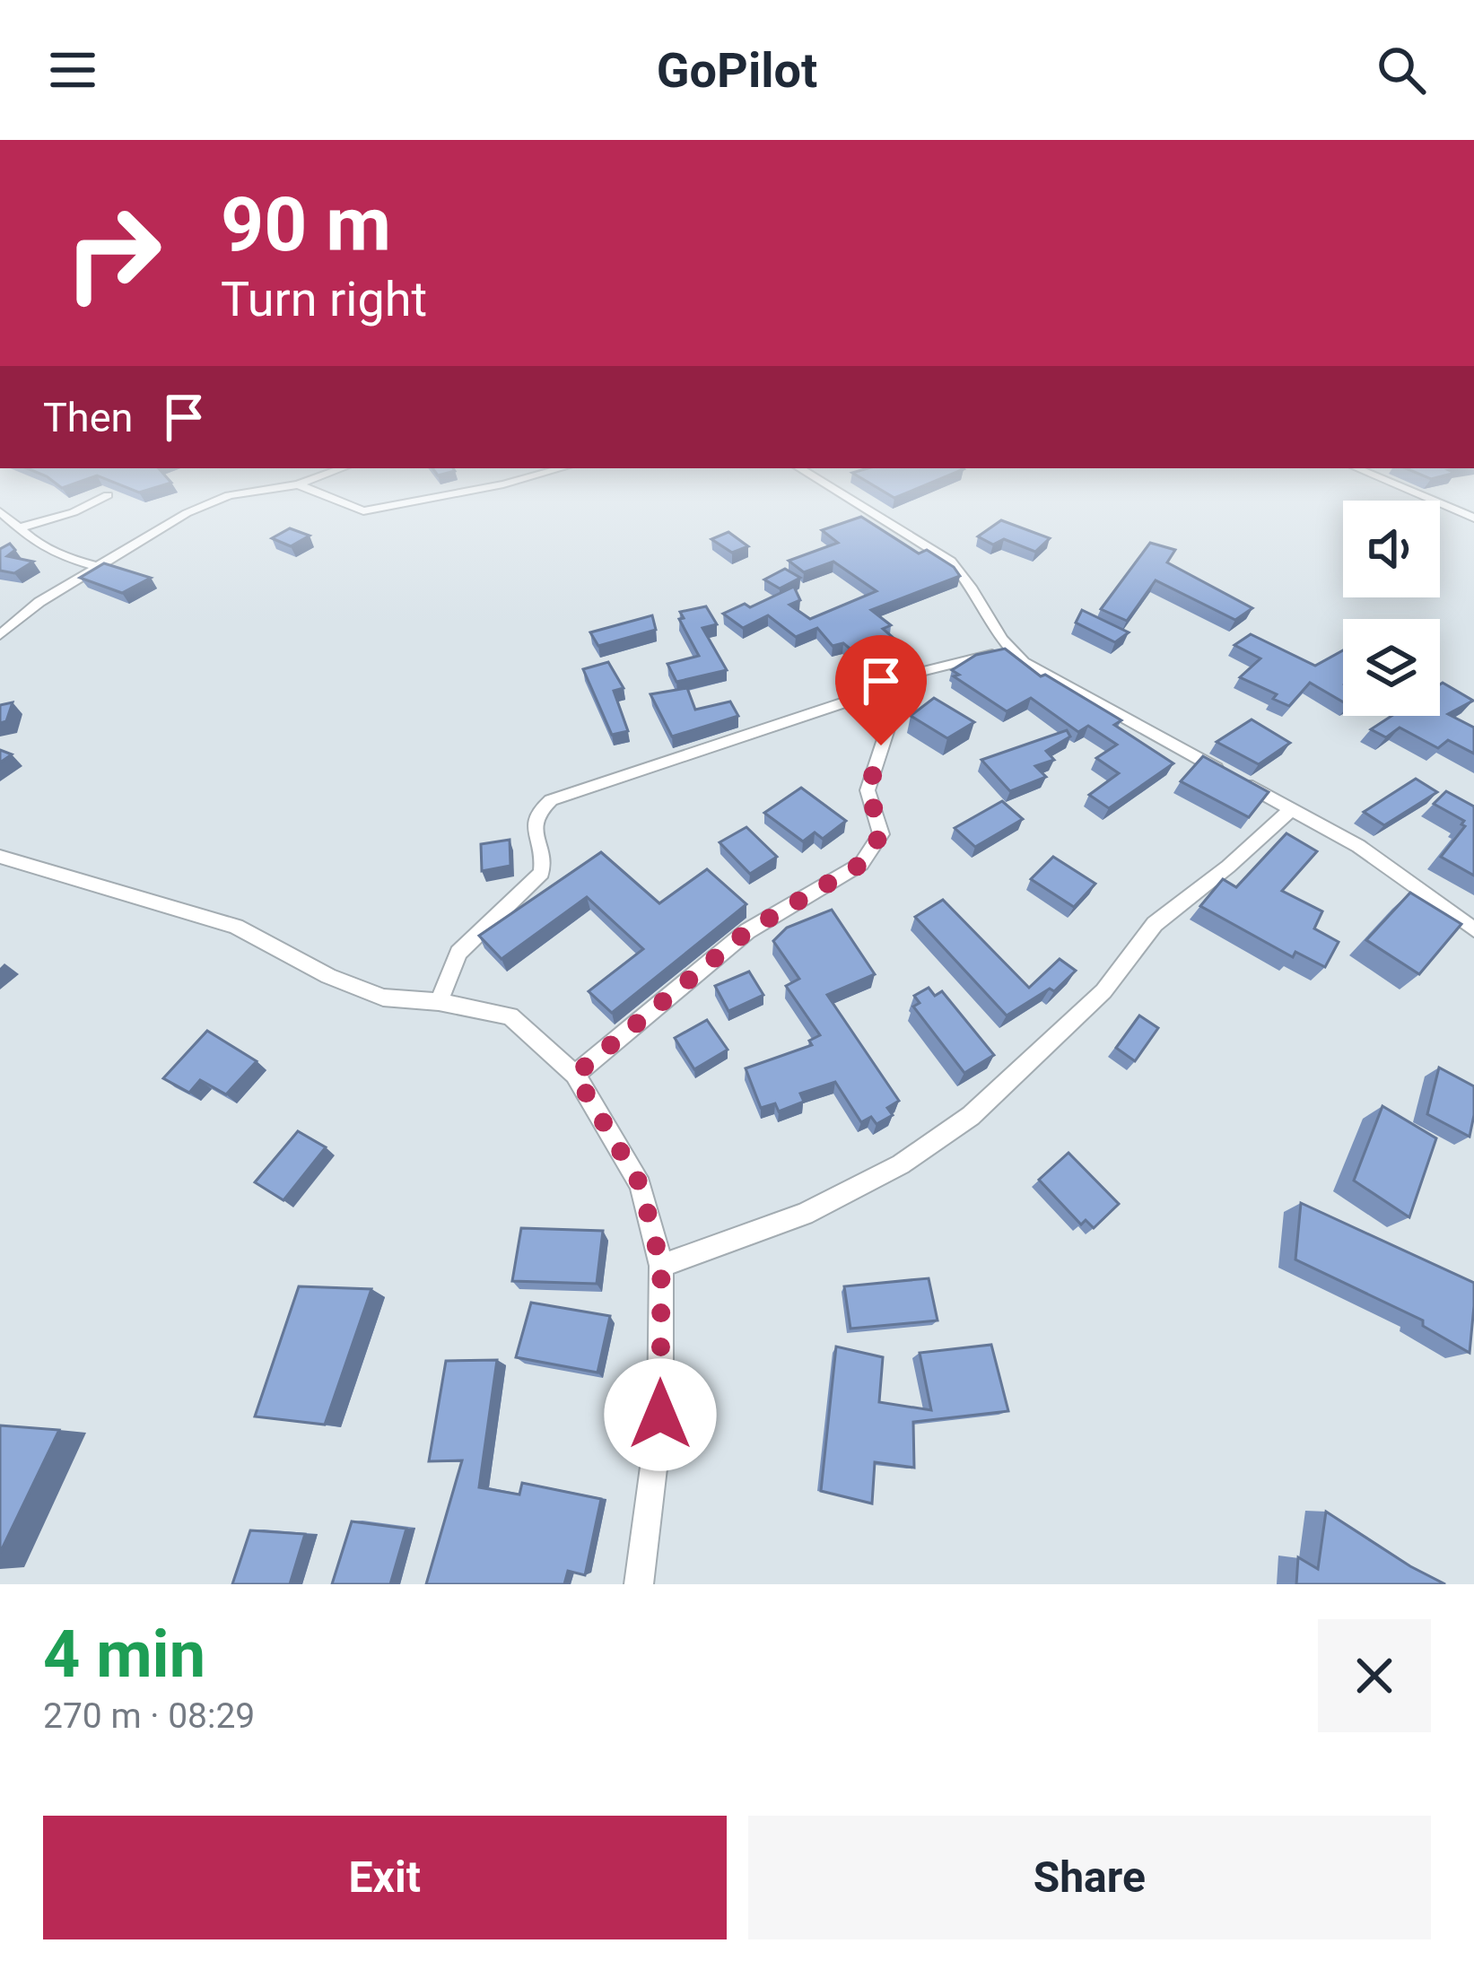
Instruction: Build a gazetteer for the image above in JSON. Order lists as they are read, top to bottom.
{
  "page": {
    "header": "GoPilot",
    "turn": ["90 m", "Turn right"],
    "then": "Then",
    "heading": ["4 min", "270 m · 08:29"],
    "buttons": ["Exit", "Share"]
  }
}
